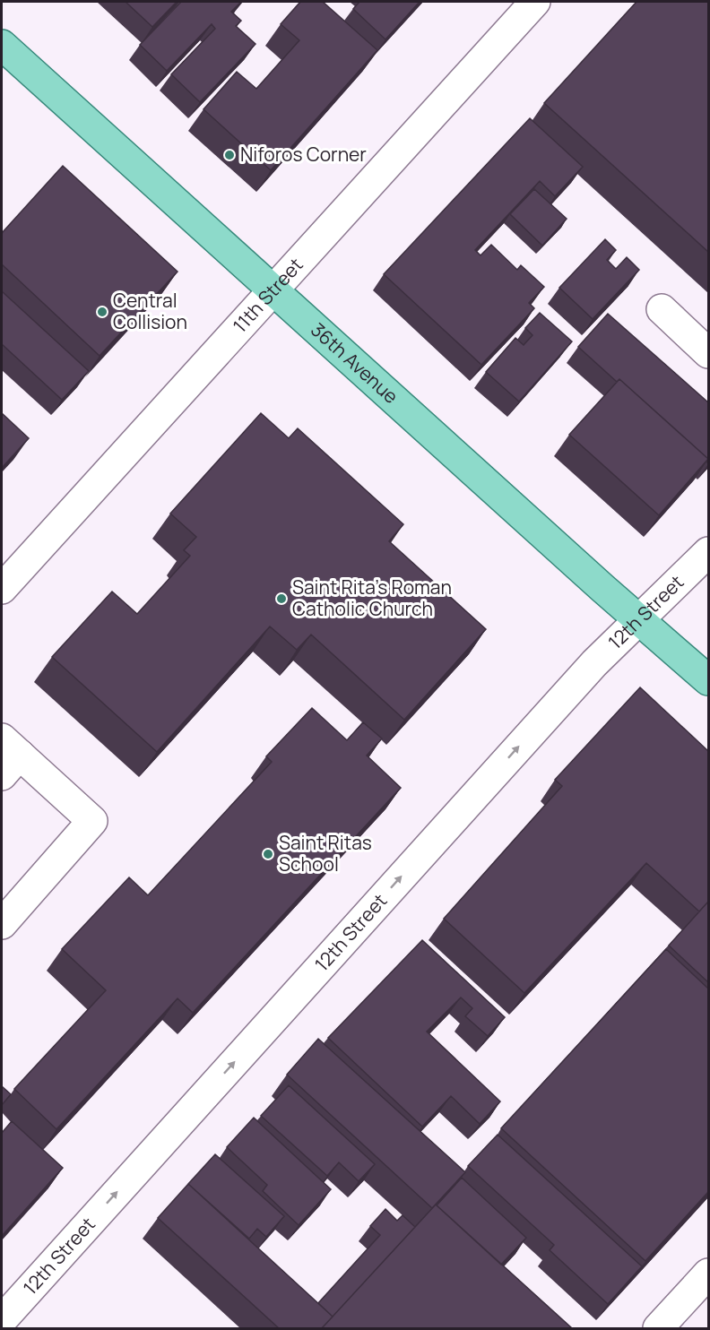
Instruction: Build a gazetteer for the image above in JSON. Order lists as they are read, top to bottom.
{
  "streets": {
    "main road": ["36th Avenue"],
    "street": ["11th Street", "12th Street"]
  },
  "crossings": [
    ["11th Street", "36th Avenue"],
    ["36th Avenue", "12th Street"]
  ],
  "one_way": ["12th Street"],
  "places": [
    "Niforos Corner",
    "Central Collision",
    "Saint Rita's Roman Catholic Church",
    "Saint Ritas School"
  ]
}
